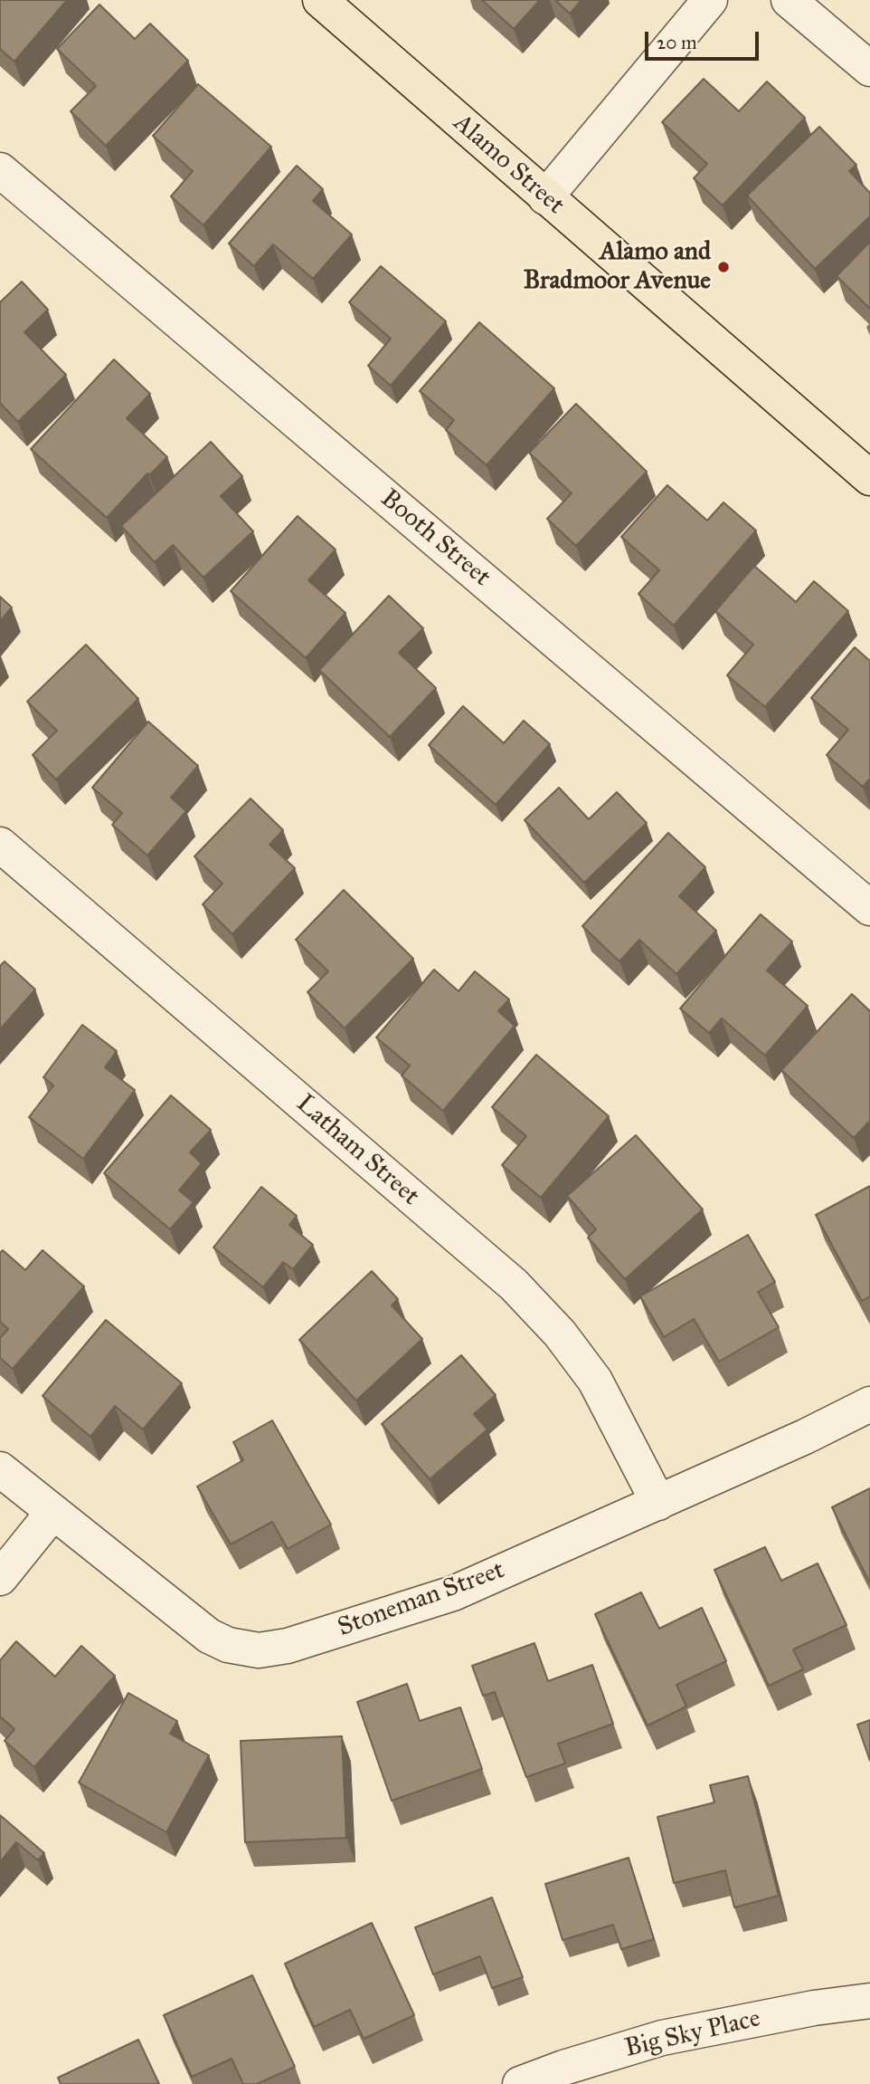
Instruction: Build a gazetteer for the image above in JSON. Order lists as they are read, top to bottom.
{
  "streets": {
    "main road": ["Alamo Street"],
    "street": [
      "Booth Street",
      "Latham Street",
      "Stoneman Street",
      "Big Sky Place"
    ]
  },
  "crossings": [
    ["Latham Street", "Stoneman Street"]
  ],
  "places": ["Alamo and Bradmoor Avenue"],
  "scale_bar": "20 m"
}
